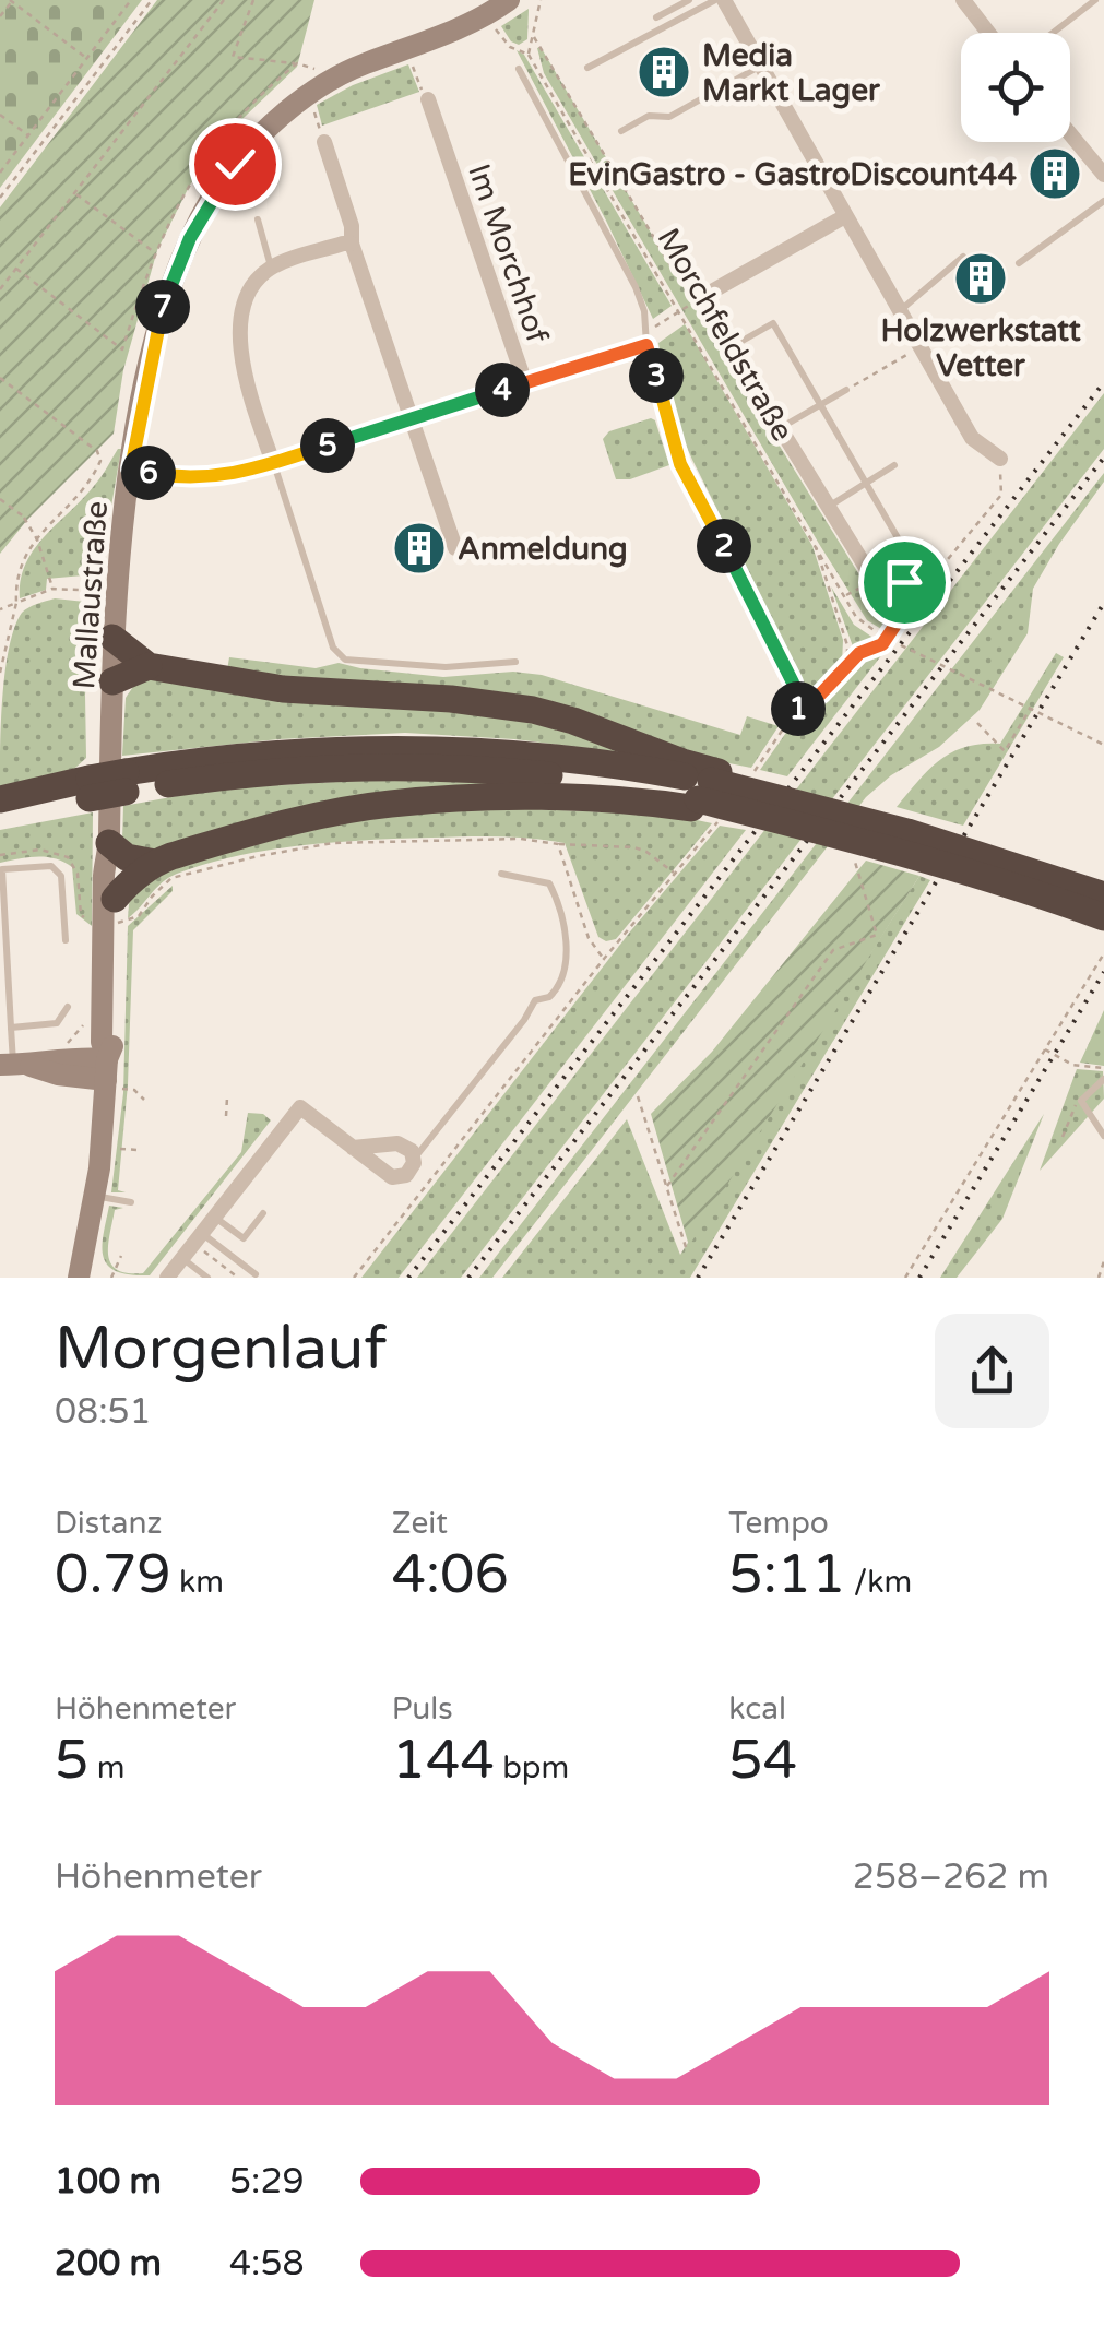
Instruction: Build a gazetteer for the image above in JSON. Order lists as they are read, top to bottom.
{
  "streets": {
    "main road": ["Mallaustraße"],
    "street": ["Im Morchhof"],
    "path": ["Morchfeldstraße"]
  },
  "crossings": [
    ["Im Morchhof", "Mallaustraße"]
  ],
  "places": {
    "building": [
      "Media Markt Lager",
      "EvinGastro - GastroDiscount44",
      "Holzwerkstatt Vetter",
      "Anmeldung"
    ]
  },
  "page": {
    "pins": [
      "7",
      "3",
      "4",
      "5",
      "6",
      "2",
      "1"
    ],
    "heading": ["Morgenlauf", "08:51"],
    "stats": [
      ["Distanz", "0.79 km"],
      ["Zeit", "4:06"],
      ["Tempo", "5:11 /km"],
      ["Höhenmeter", "5 m"],
      ["Puls", "144 bpm"],
      ["kcal", "54"]
    ],
    "chart": ["Höhenmeter", "258–262 m"],
    "list": [
      {
        "name": "100 m",
        "note": "5:29"
      },
      {
        "name": "200 m",
        "note": "4:58"
      }
    ]
  }
}
